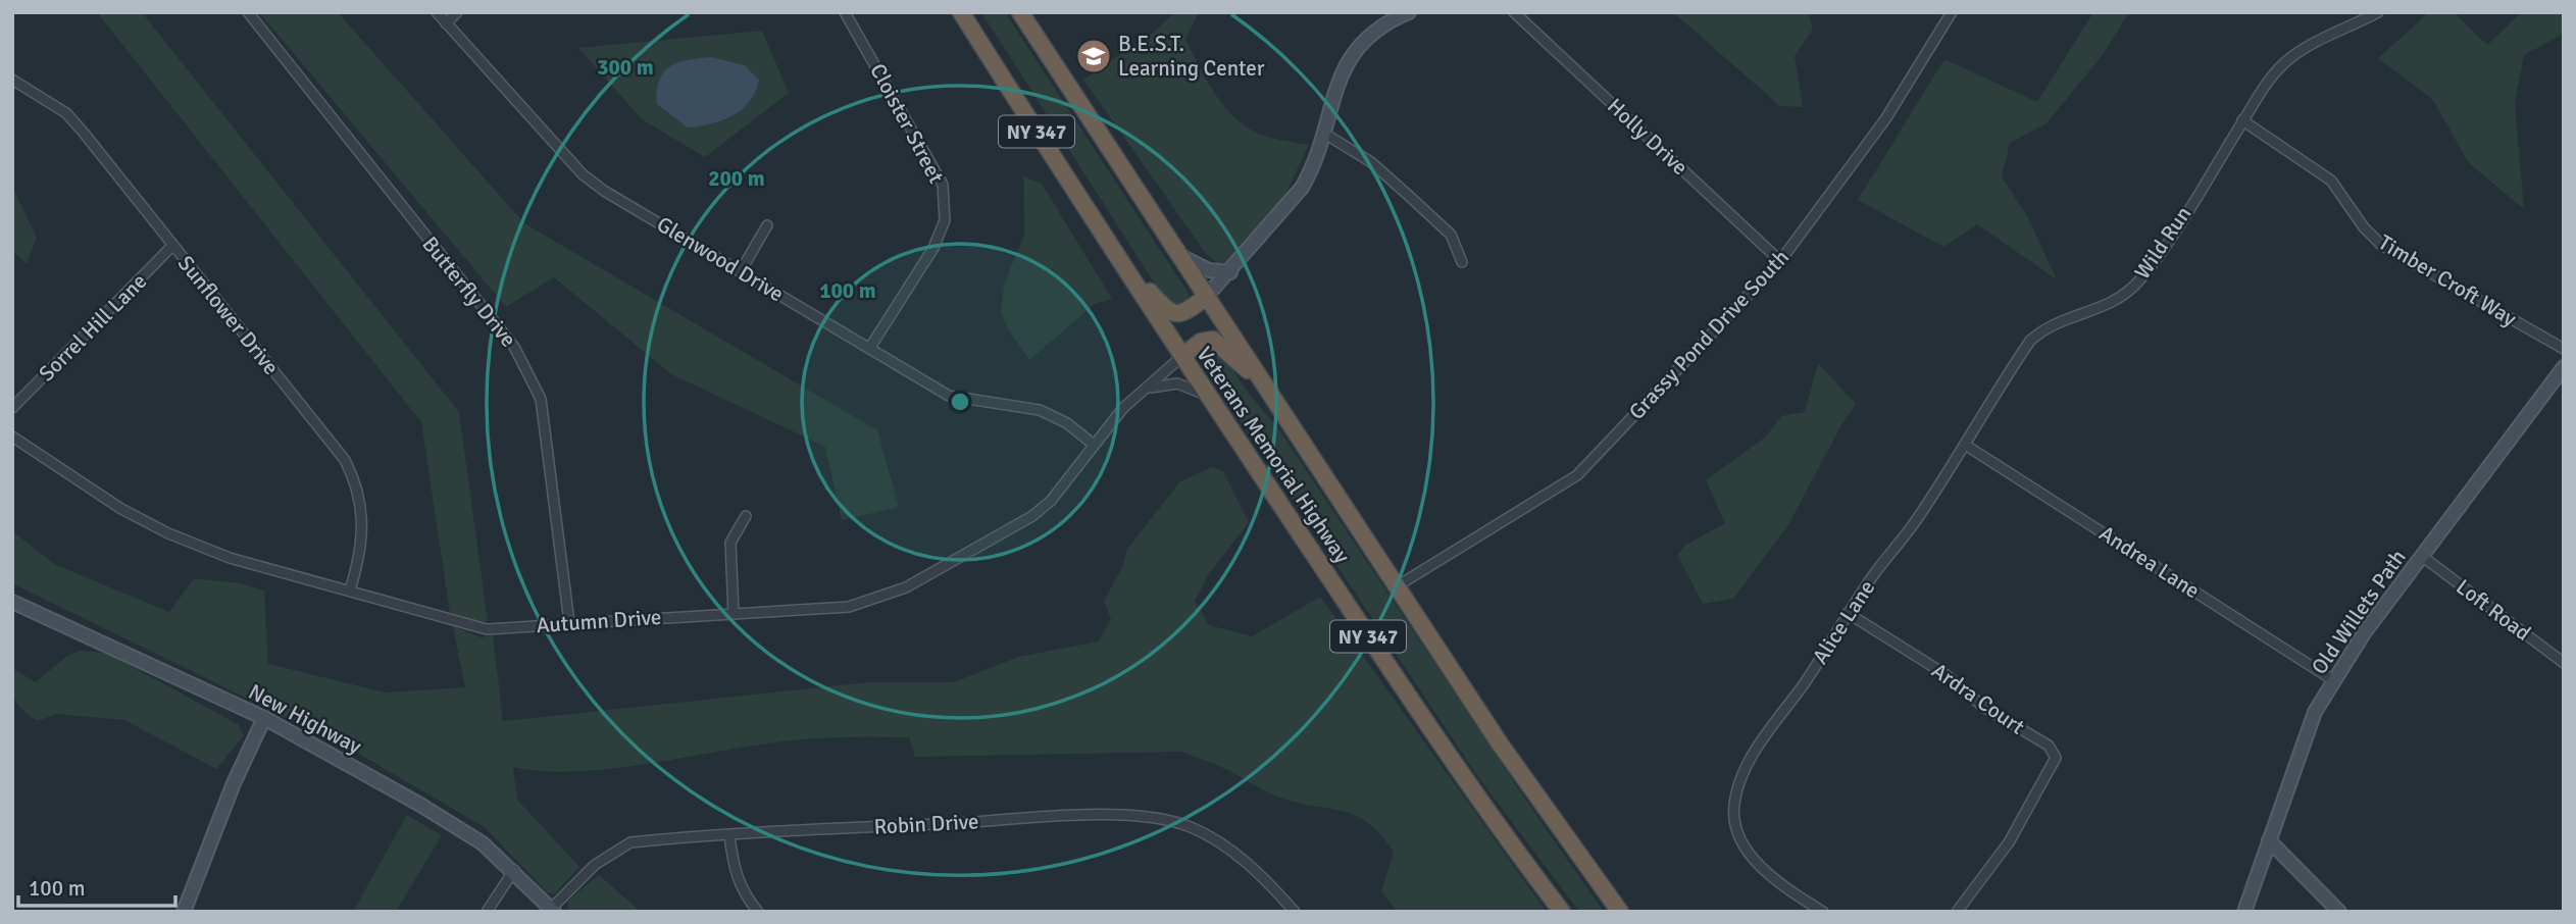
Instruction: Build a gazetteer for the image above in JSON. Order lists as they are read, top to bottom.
{
  "streets": {
    "highway": ["NY 347", "Veterans Memorial Highway"],
    "street": [
      "Cloister Street",
      "Holly Drive",
      "Wild Run",
      "Glenwood Drive",
      "Timber Croft Way",
      "Butterfly Drive",
      "Sunflower Drive",
      "Sorrel Hill Lane",
      "Grassy Pond Drive South",
      "Andrea Lane",
      "Loft Road",
      "Old Willets Path",
      "Autumn Drive",
      "Alice Lane",
      "Ardra Court",
      "New Highway",
      "Robin Drive"
    ]
  },
  "crossings": [
    ["Cloister Street", "Glenwood Drive"],
    ["Holly Drive", "Grassy Pond Drive South"],
    ["Wild Run", "Timber Croft Way"],
    ["Wild Run", "Andrea Lane"],
    ["Wild Run", "Alice Lane"],
    ["Glenwood Drive", "Autumn Drive"],
    ["Butterfly Drive", "Autumn Drive"],
    ["Sunflower Drive", "Sorrel Hill Lane"],
    ["Sunflower Drive", "Autumn Drive"],
    ["Grassy Pond Drive South", "Veterans Memorial Highway"],
    ["Veterans Memorial Highway", "Autumn Drive"],
    ["Andrea Lane", "Old Willets Path"],
    ["Andrea Lane", "Alice Lane"],
    ["Loft Road", "Old Willets Path"],
    ["Alice Lane", "Ardra Court"],
    ["New Highway", "Robin Drive"]
  ],
  "places": {
    "school or university": ["B.E.S.T. Learning Center"]
  },
  "scale_bar": "100 m",
  "rings": ["300 m", "200 m", "100 m"]
}
